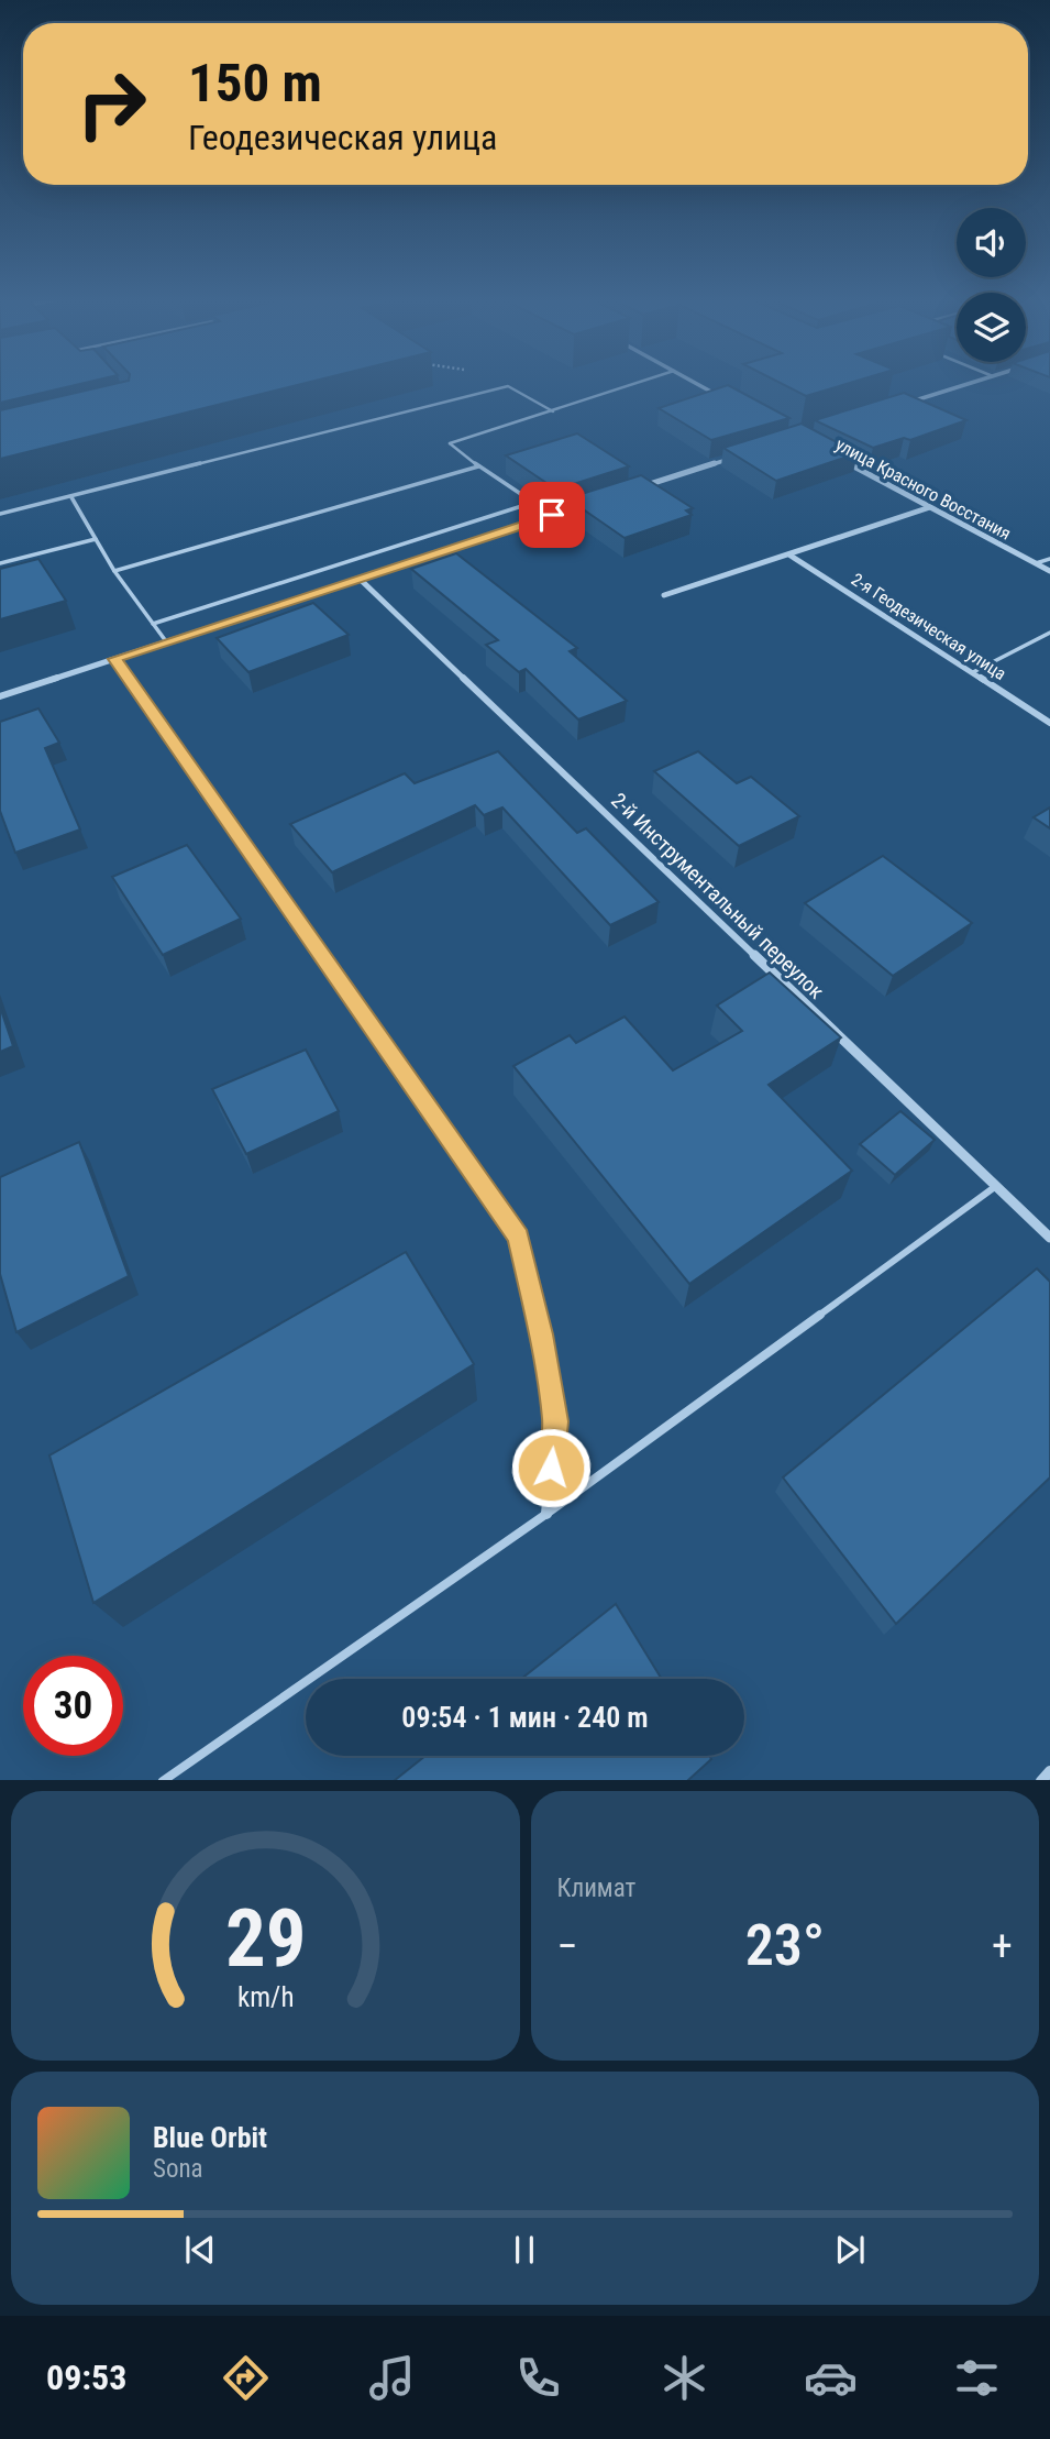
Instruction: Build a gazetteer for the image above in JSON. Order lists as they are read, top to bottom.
{
  "streets": {
    "street": ["улица Красного Восстания", "2-я Геодезическая улица", "2-й Инструментальный переулок"]
  },
  "page": {
    "turn": ["150 m", "Геодезическая улица"],
    "limit": "30",
    "trip": "09:54 · 1 мин · 240 m",
    "tile": "Климат",
    "heat": ["−", "23°", "+"],
    "song": ["Blue Orbit", "Sona"],
    "tabs": "09:53",
    "gauge": ["29", "km/h"]
  }
}
